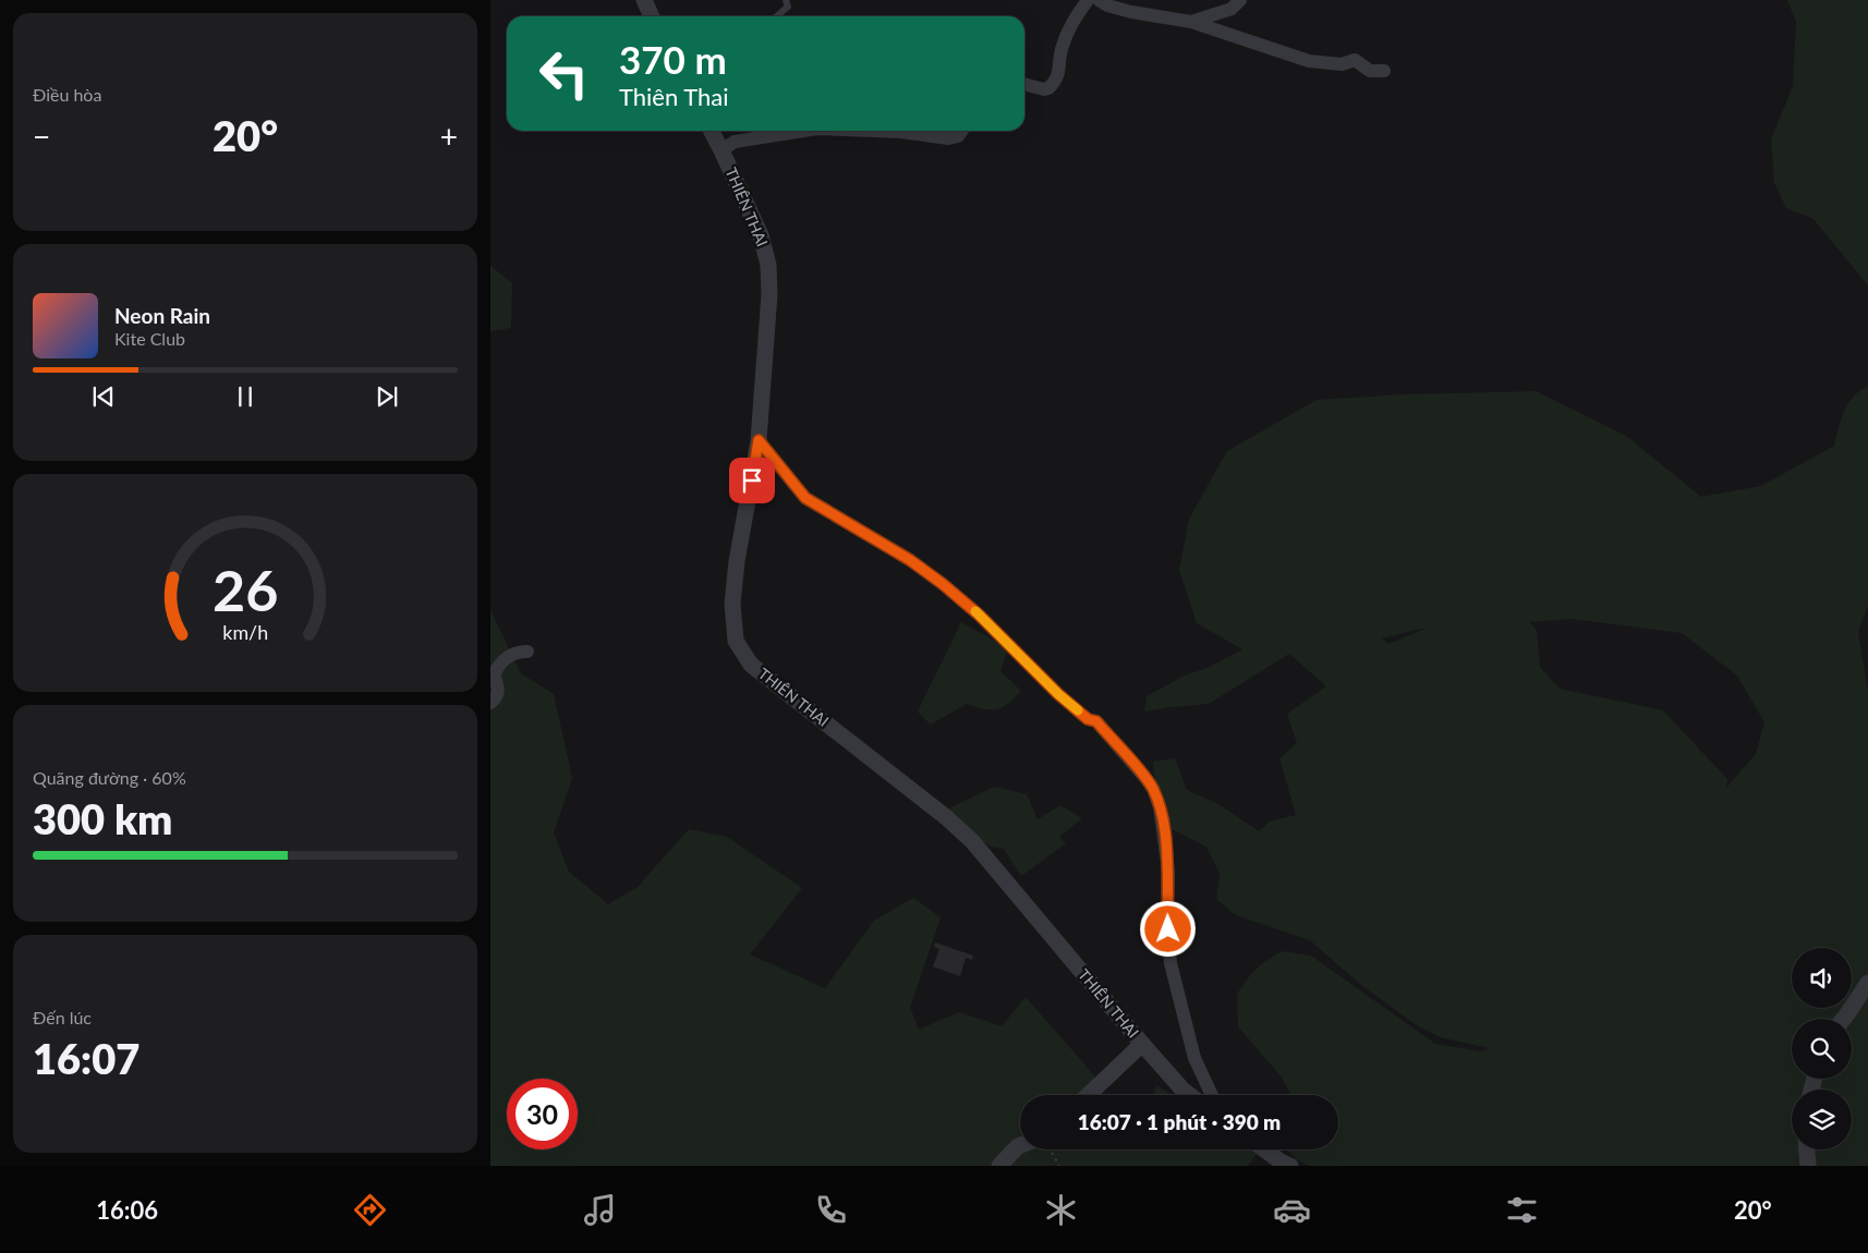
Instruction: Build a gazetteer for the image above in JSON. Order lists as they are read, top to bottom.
{
  "streets": {
    "street": ["THIÊN THAI"]
  },
  "page": {
    "tile": [
      "Điều hòa",
      ["Quãng đường · 60%", "300 km"],
      ["Đến lúc", "16:07"]
    ],
    "turn": ["370 m", "Thiên Thai"],
    "heat": ["−", "20°", "+"],
    "song": ["Neon Rain", "Kite Club"],
    "limit": "30",
    "trip": "16:07 · 1 phút · 390 m",
    "tabs": ["16:06", "20°"],
    "gauge": ["26", "km/h"]
  }
}
